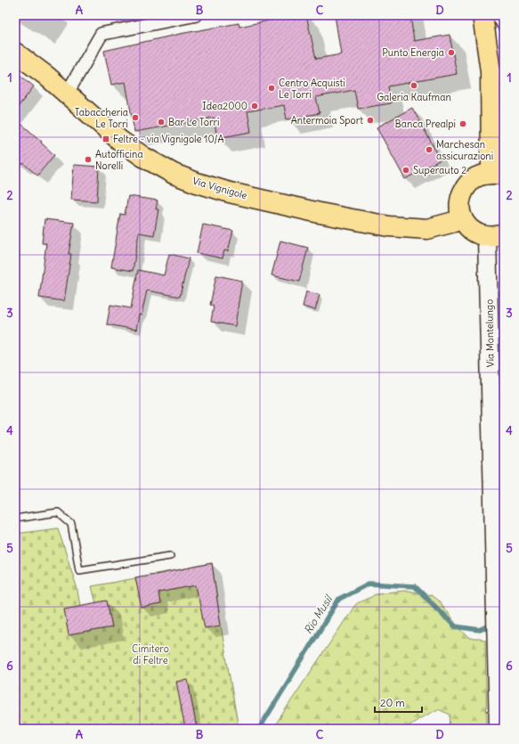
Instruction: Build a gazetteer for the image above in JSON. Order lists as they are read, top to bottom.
{
  "streets": {
    "main road": ["Via Vignigole"],
    "street": ["Via Montelungo"]
  },
  "water": ["Rio Musil"],
  "parks": ["Cimitero di Feltre"],
  "places": {
    "other": [
      "Punto Energia",
      "Galeria Kaufman",
      "Centro Acquisti Le Torri",
      "Idea2000",
      "Tabaccheria Le Torri",
      "Antermoia Sport",
      "Bar Le Torri",
      "Banca Prealpi",
      "Marchesan assicurazioni",
      "Autofficina Norelli",
      "Superauto 2"
    ],
    "transit": ["Feltre - via Vignigole 10/A"]
  },
  "scale_bar": "20 m",
  "grid": {
    "columns": [
      "A",
      "B",
      "C",
      "D"
    ],
    "rows": [
      "1",
      "2",
      "3",
      "4",
      "5",
      "6"
    ]
  }
}
